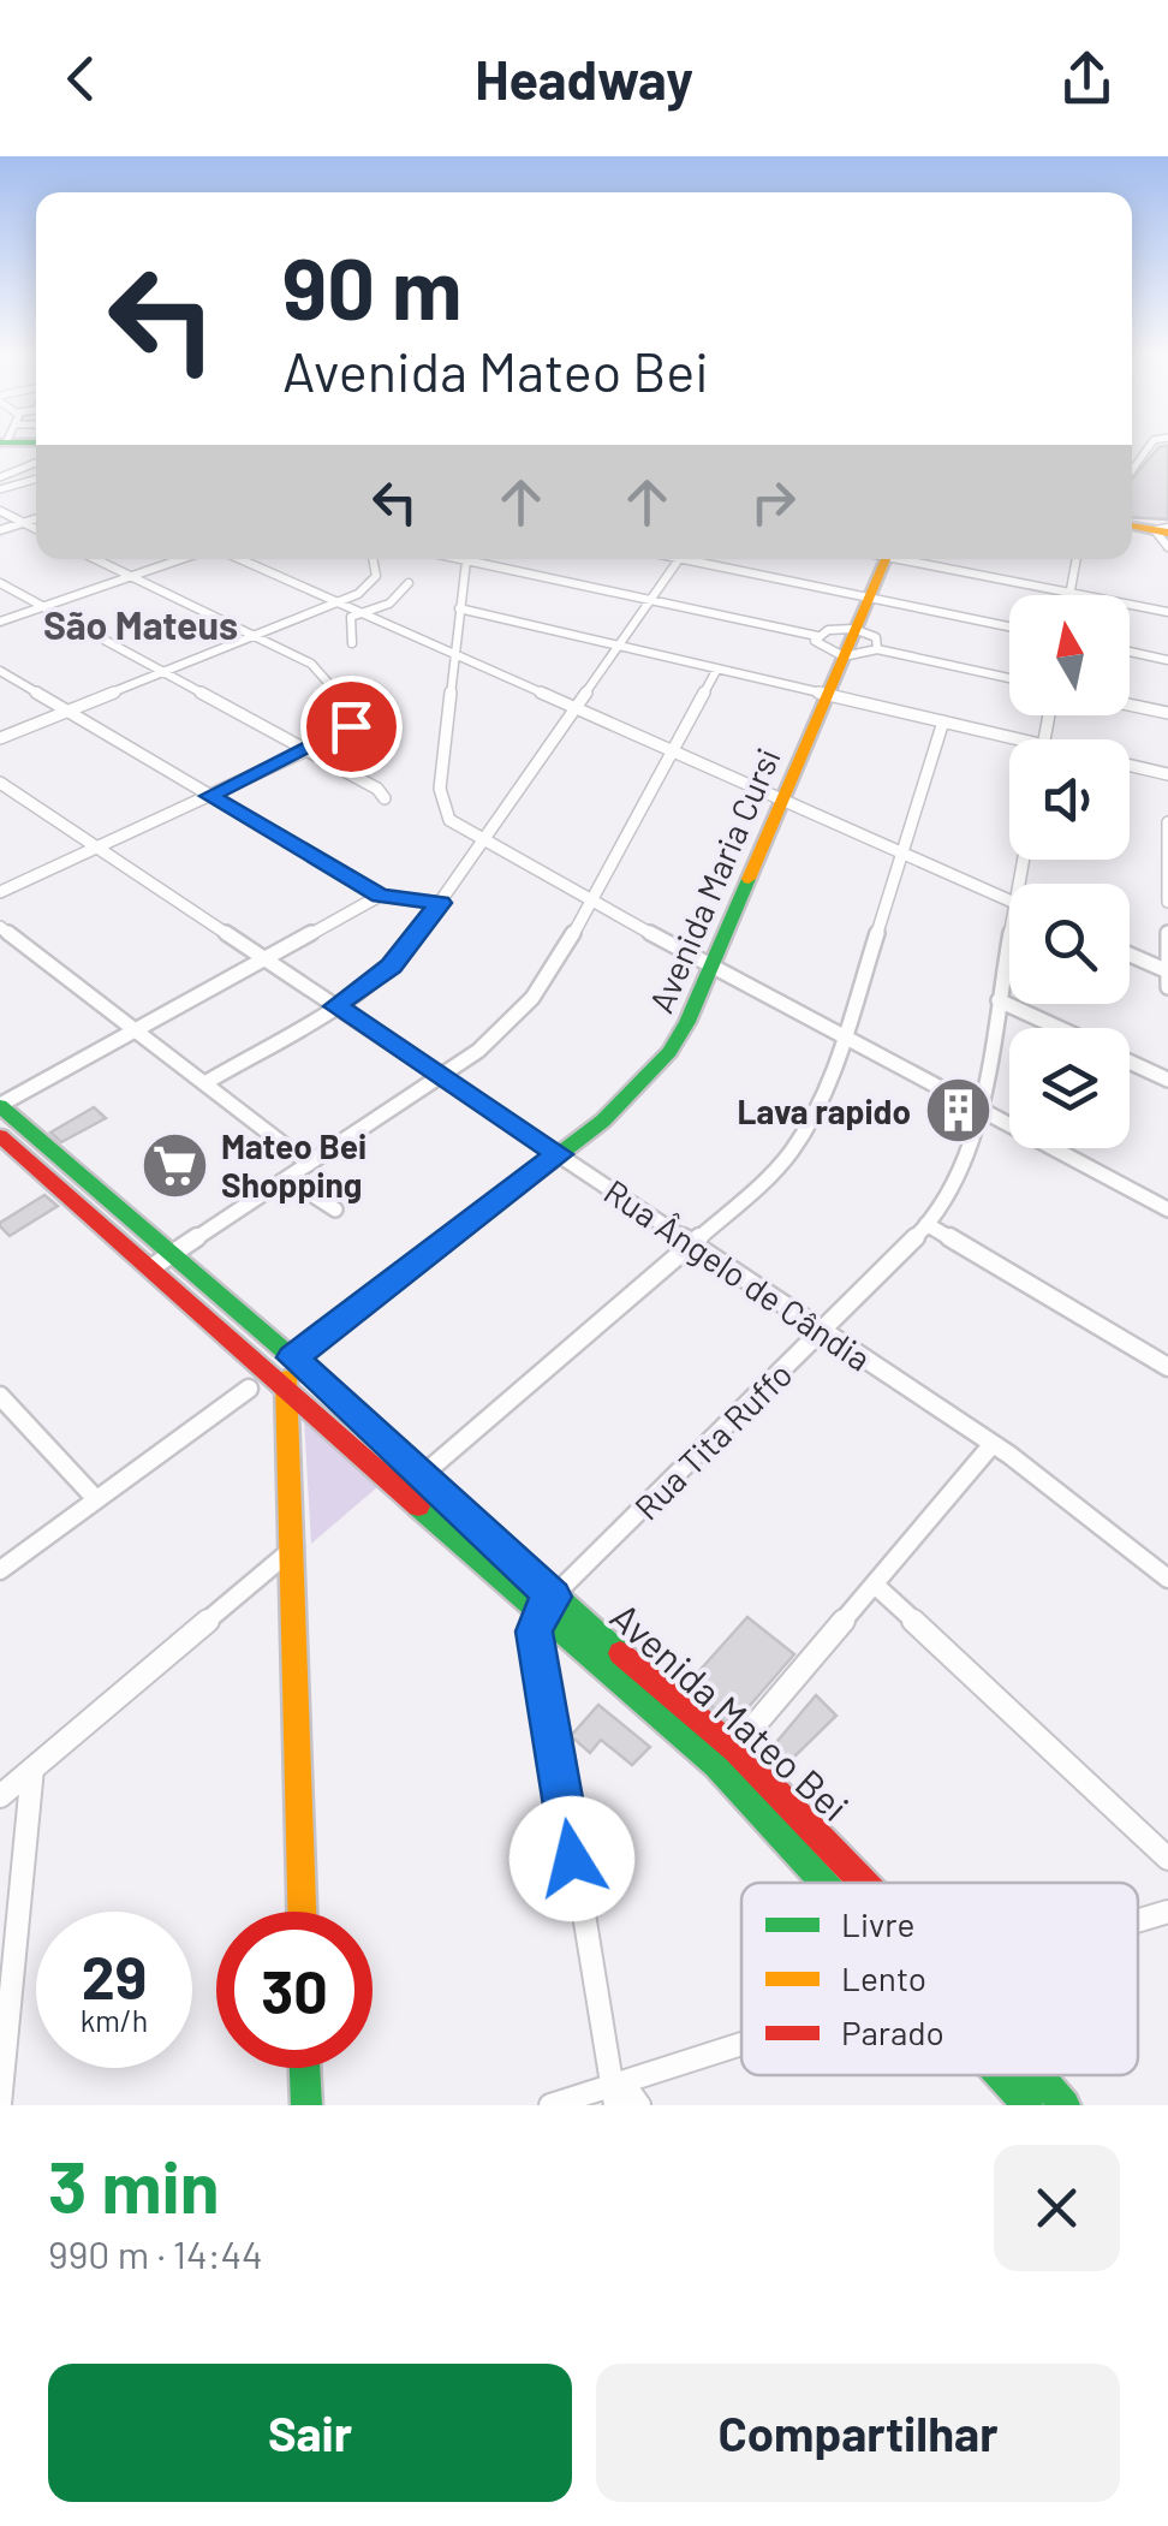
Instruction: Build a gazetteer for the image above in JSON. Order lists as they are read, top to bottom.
{
  "streets": {
    "main road": ["Avenida Maria Cursi", "Avenida Mateo Bei"],
    "street": ["Rua Ângelo de Cândia", "Rua Tita Ruffo"]
  },
  "crossings": [
    ["Avenida Maria Cursi", "Rua Ângelo de Cândia"],
    ["Avenida Maria Cursi", "Avenida Mateo Bei"],
    ["Rua Ângelo de Cândia", "Rua Tita Ruffo"],
    ["Rua Tita Ruffo", "Avenida Mateo Bei"]
  ],
  "districts": ["São Mateus"],
  "places": {
    "building": ["Lava rapido"],
    "supermarket": ["Mateo Bei Shopping"]
  },
  "legend": ["Livre", "Lento", "Parado"],
  "north": "top",
  "page": {
    "header": "Headway",
    "turn": ["90 m", "Avenida Mateo Bei"],
    "speed": "29 km/h",
    "limit": "30",
    "heading": ["3 min", "990 m · 14:44"],
    "buttons": ["Sair", "Compartilhar"]
  }
}
